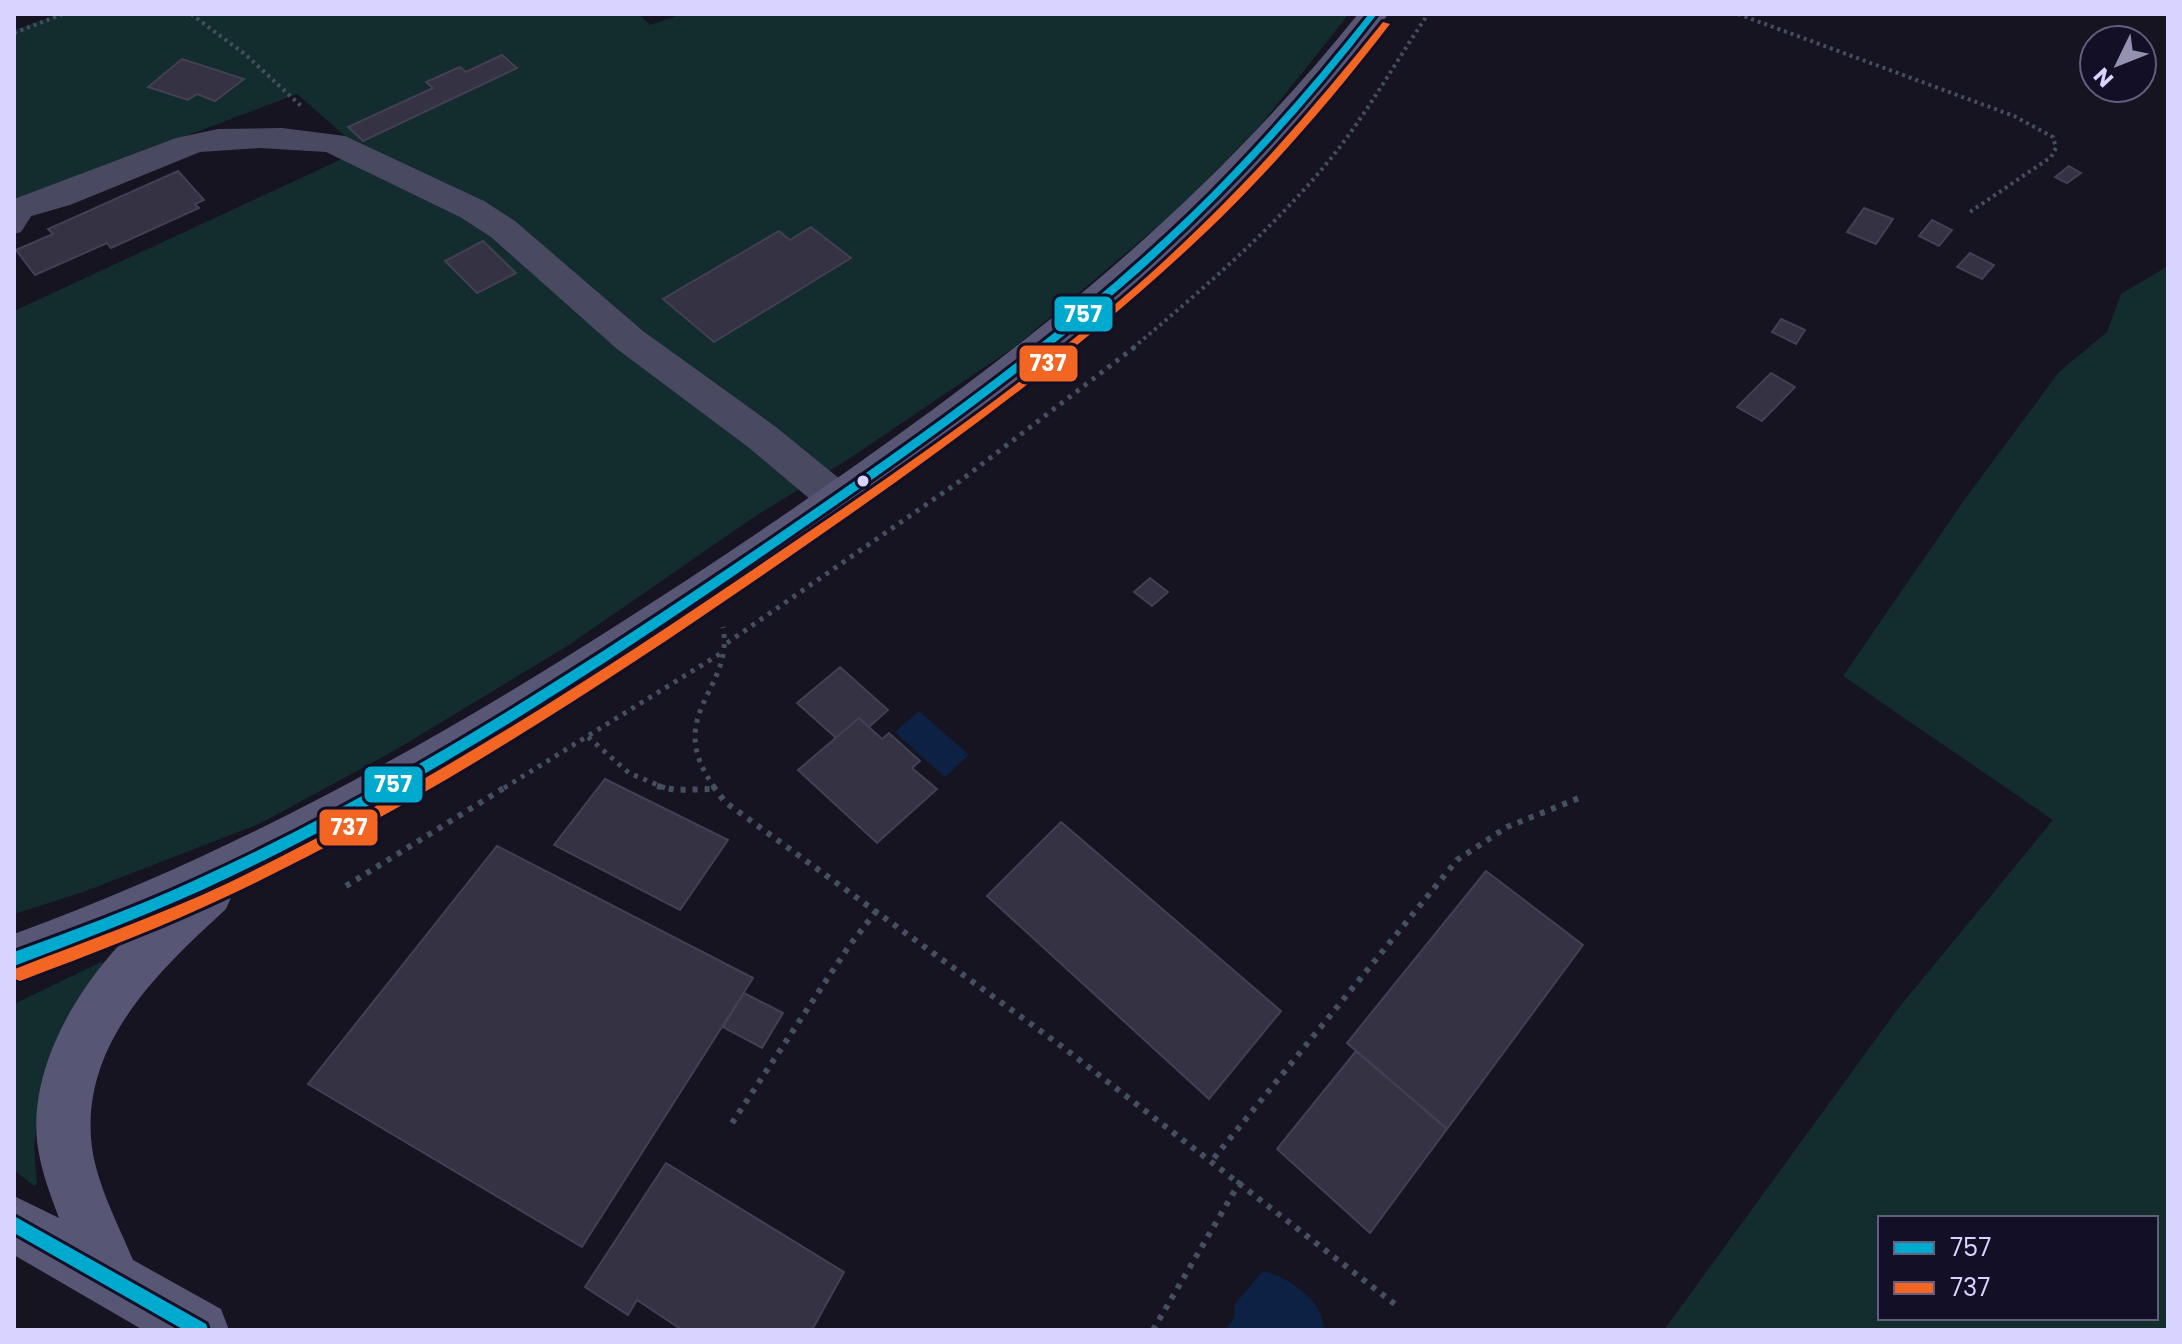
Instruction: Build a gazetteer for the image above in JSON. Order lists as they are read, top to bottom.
{
  "lines": ["transit line 757", "transit line 737"],
  "legend": ["757", "737"],
  "north": "bottom left"
}
